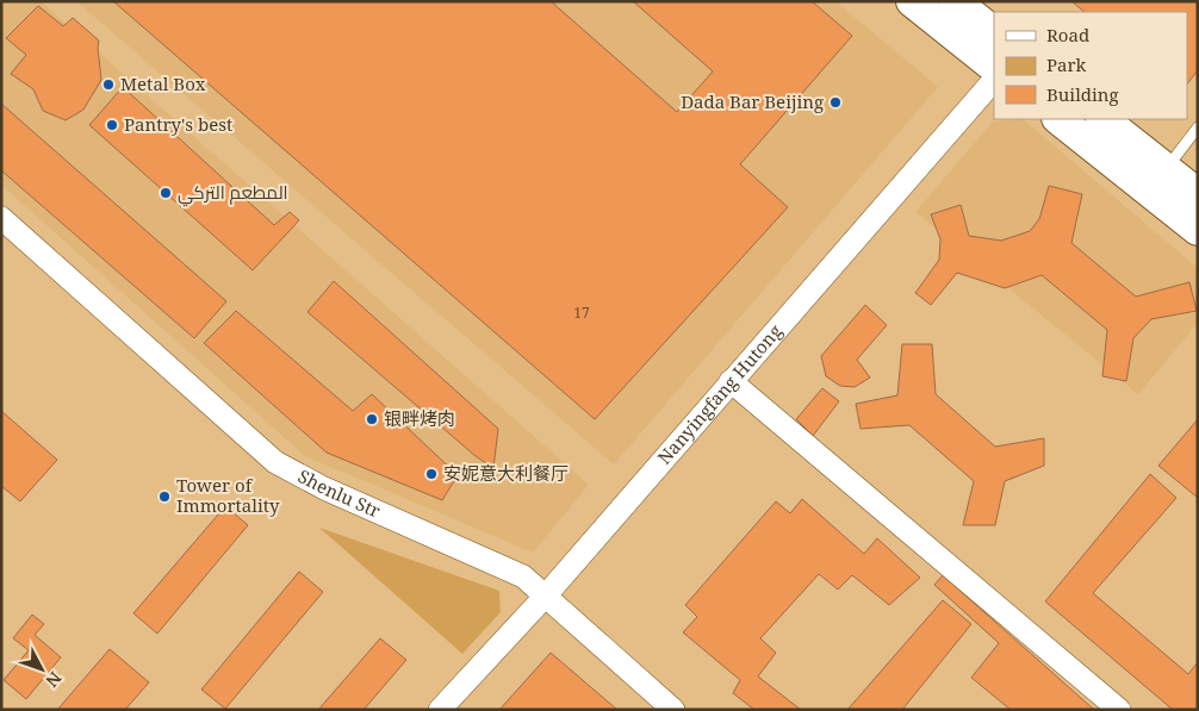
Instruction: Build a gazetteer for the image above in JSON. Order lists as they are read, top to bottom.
{
  "streets": {
    "street": ["Nanyingfang Hutong", "Shenlu Str"]
  },
  "crossings": [
    ["Nanyingfang Hutong", "Shenlu Str"]
  ],
  "places": [
    "Metal Box",
    "Dada Bar Beijing",
    "Pantry's best",
    "المطعم التركي",
    "银畔烤肉",
    "安妮意大利餐厅",
    "Tower of Immortality"
  ],
  "house_numbers": ["17"],
  "legend": ["Road", "Park", "Building"],
  "north": "bottom right"
}
